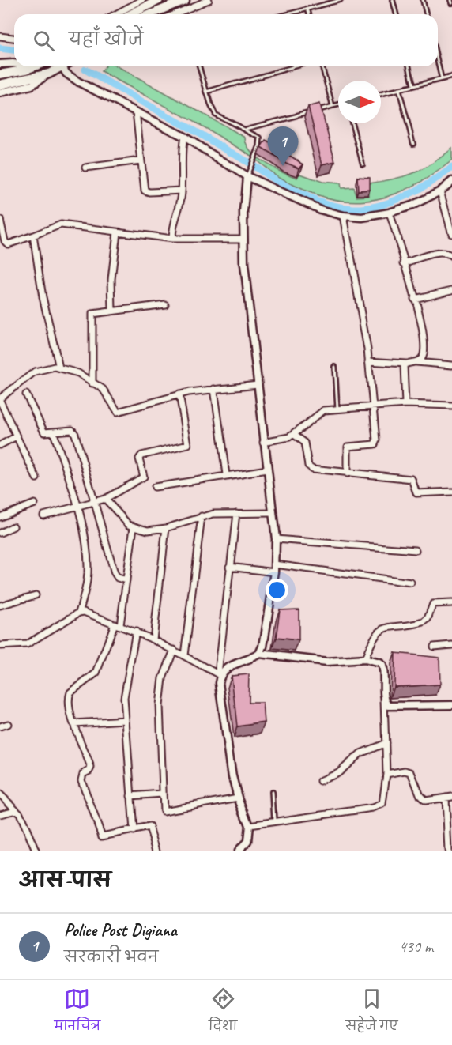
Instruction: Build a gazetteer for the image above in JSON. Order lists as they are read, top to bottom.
{
  "north": "right",
  "page": {
    "search": "यहाँ खोजें",
    "pins": "1",
    "heading": "आस-पास",
    "list": [
      {
        "mark": "1",
        "name": "Police Post Digiana",
        "note": "सरकारी भवन",
        "value": "430 m"
      }
    ],
    "nav": ["मानचित्र", "दिशा", "सहेजे गए"]
  }
}
